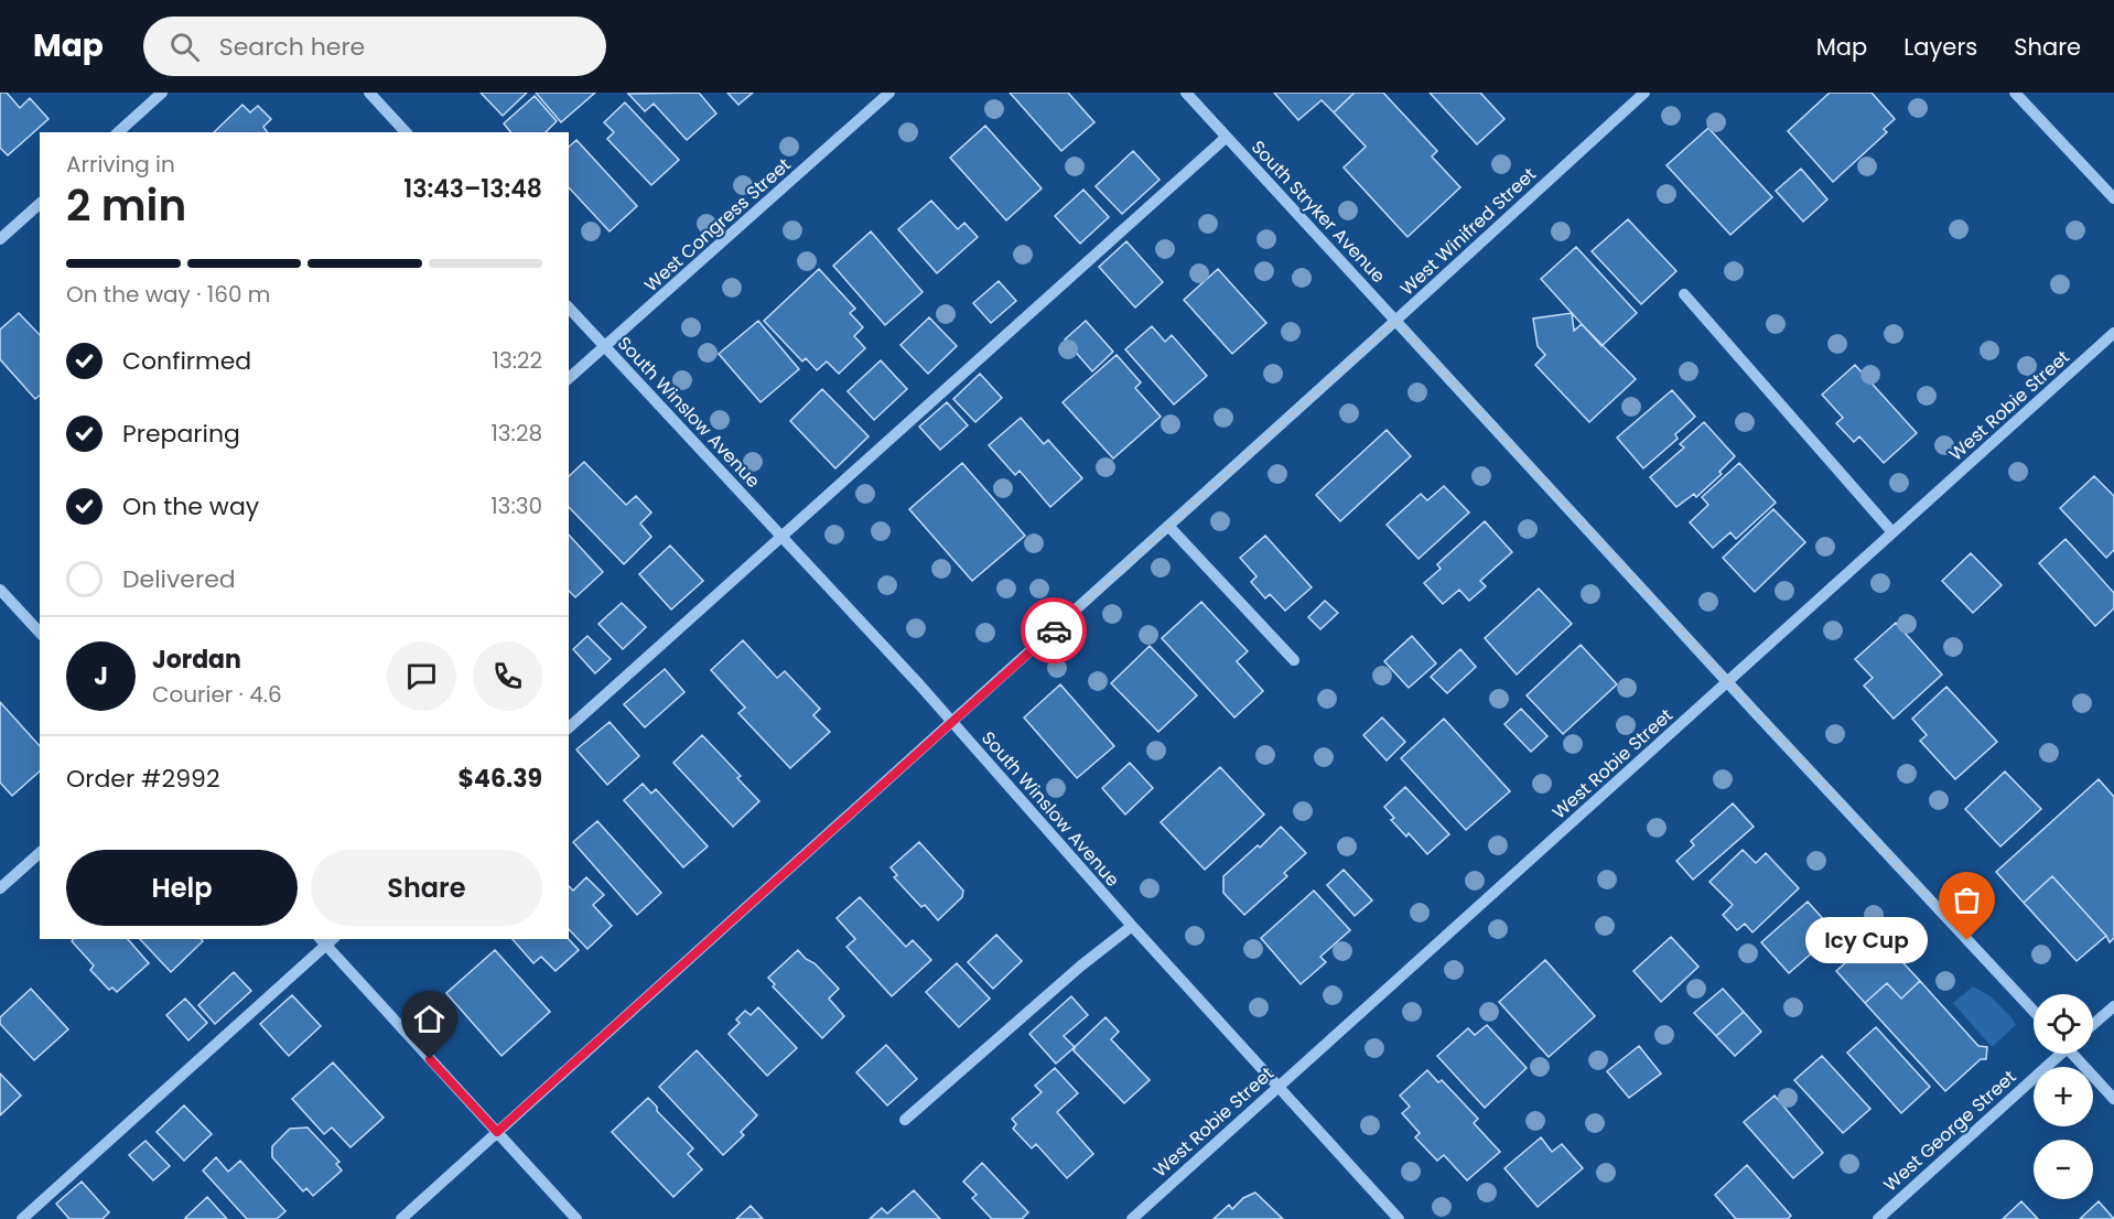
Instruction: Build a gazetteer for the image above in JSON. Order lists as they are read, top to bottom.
{
  "streets": {
    "street": [
      "South Stryker Avenue",
      "West Congress Street",
      "West Winifred Street",
      "West Robie Street",
      "South Winslow Avenue",
      "West George Street"
    ]
  },
  "crossings": [
    ["South Stryker Avenue", "West Winifred Street"],
    ["South Stryker Avenue", "West Robie Street"],
    ["West Congress Street", "South Winslow Avenue"],
    ["West Winifred Street", "South Winslow Avenue"],
    ["West Robie Street", "South Winslow Avenue"]
  ],
  "places": ["Icy Cup"],
  "page": {
    "header": "Map",
    "search": "Search here",
    "nav": ["Map", "Layers", "Share"],
    "heading": ["2 min", "Arriving in", "13:43–13:48"],
    "panel": [
      "Jordan",
      "Courier · 4.6",
      "Order #2992",
      "$46.39"
    ],
    "bar": "On the way · 160 m",
    "list": [
      ["Confirmed", "13:22"],
      ["Preparing", "13:28"],
      ["On the way", "13:30"],
      "Delivered"
    ],
    "round": "J",
    "buttons": ["Help", "Share"],
    "bubble": "Icy Cup",
    "map_buttons": ["+", "−"]
  }
}
